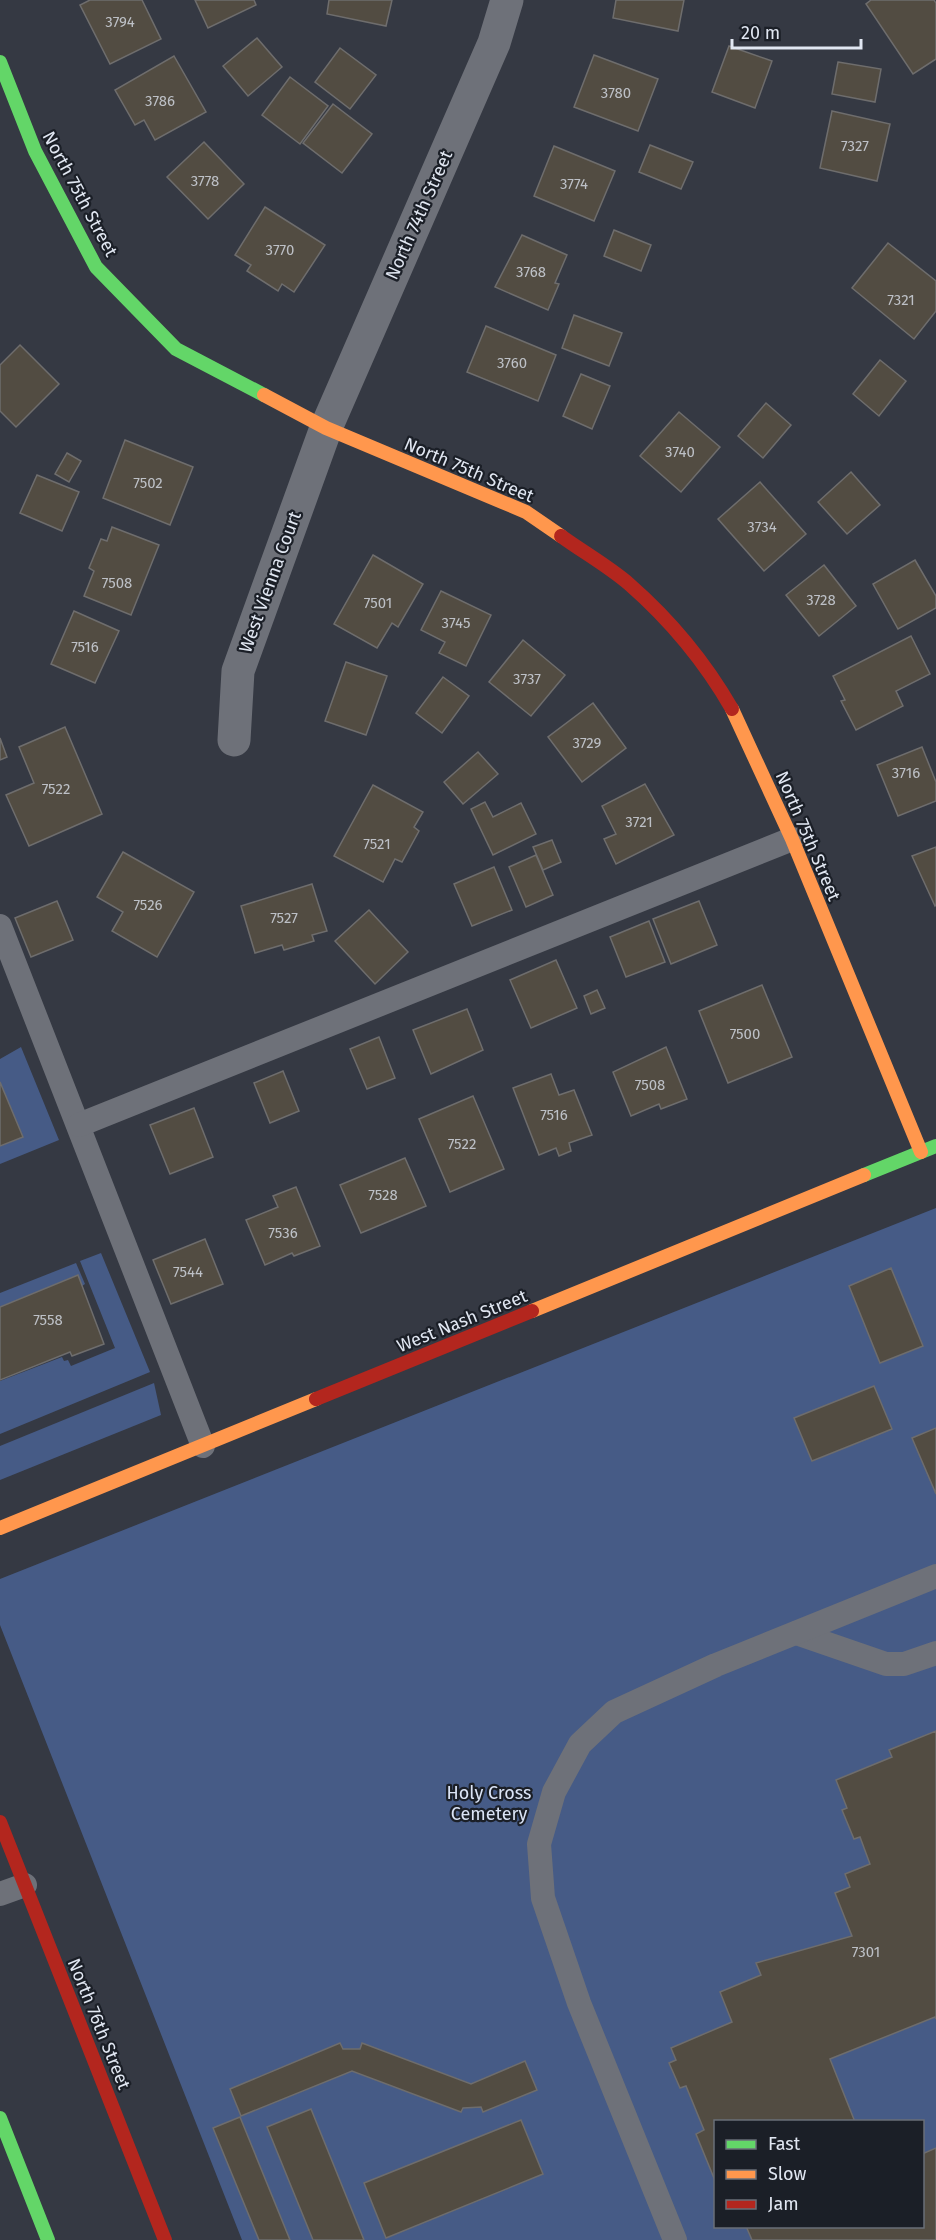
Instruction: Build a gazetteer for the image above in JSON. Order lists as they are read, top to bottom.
{
  "streets": {
    "street": [
      "North 75th Street",
      "North 74th Street",
      "West Vienna Court",
      "West Nash Street",
      "North 76th Street"
    ]
  },
  "crossings": [
    ["North 75th Street", "North 74th Street"],
    ["North 75th Street", "West Vienna Court"],
    ["North 75th Street", "West Nash Street"],
    ["North 74th Street", "West Vienna Court"]
  ],
  "parks": ["Holy Cross Cemetery"],
  "house_numbers": [
    "3794",
    "3780",
    "3786",
    "7327",
    "3778",
    "3774",
    "3770",
    "3768",
    "7321",
    "3760",
    "3740",
    "7502",
    "3734",
    "7508",
    "3728",
    "7501",
    "3745",
    "7516",
    "3737",
    "3729",
    "3716",
    "7522",
    "3721",
    "7521",
    "7526",
    "7527",
    "7500",
    "7508",
    "7516",
    "7522",
    "7528",
    "7536",
    "7544",
    "7558",
    "7301"
  ],
  "legend": ["Fast", "Slow", "Jam"],
  "scale_bar": "20 m"
}
